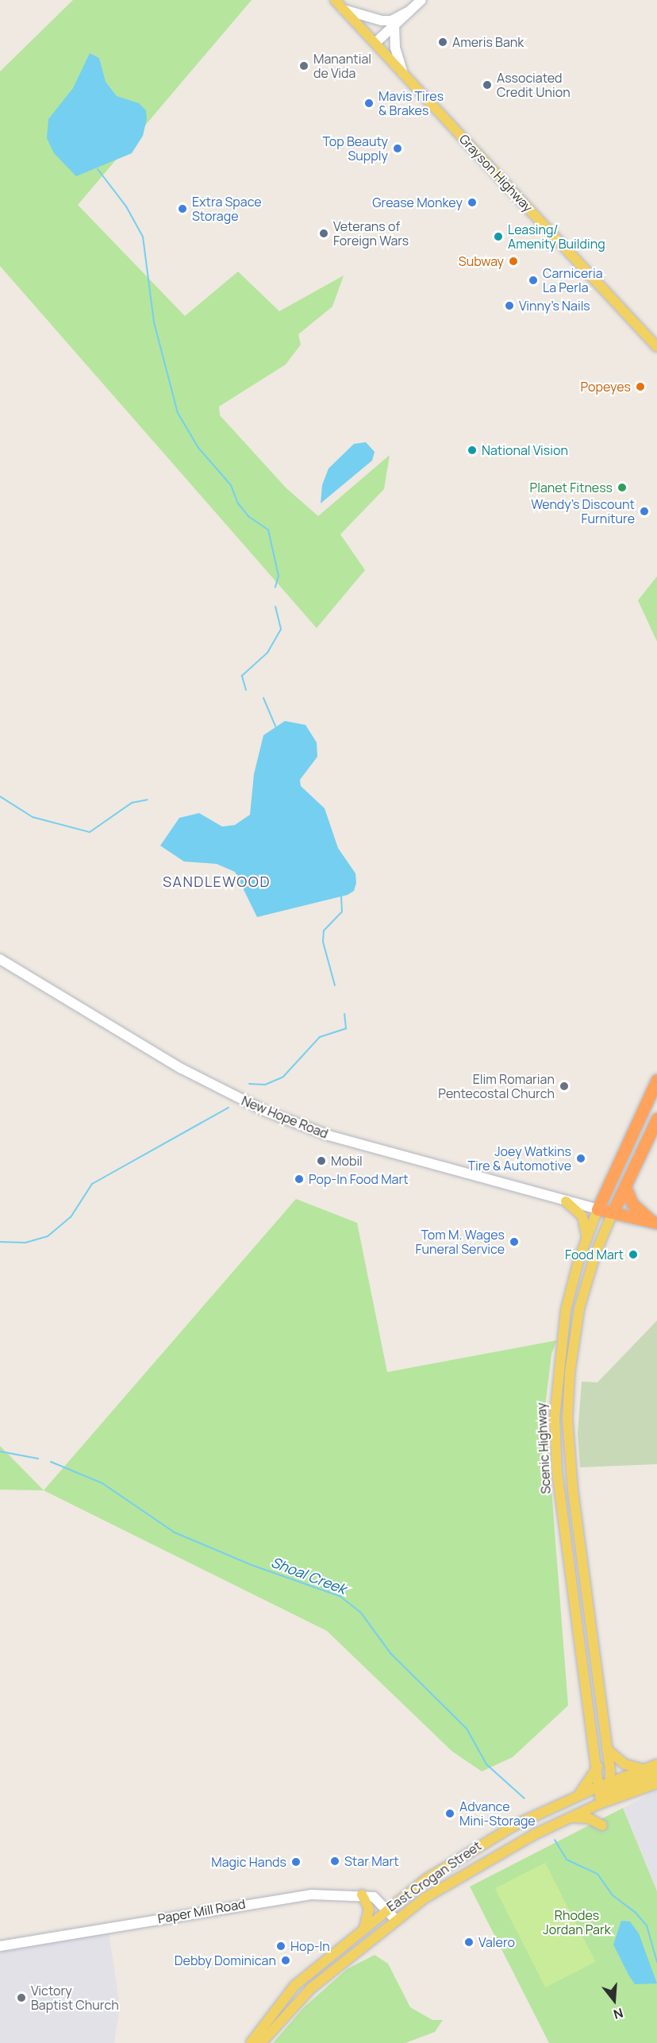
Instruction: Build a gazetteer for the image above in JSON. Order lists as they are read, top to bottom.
{
  "streets": {
    "highway": ["Scenic Highway"],
    "main road": ["Grayson Highway", "East Crogan Street"],
    "street": ["New Hope Road", "Paper Mill Road"]
  },
  "crossings": [
    ["New Hope Road", "Scenic Highway"],
    ["Scenic Highway", "East Crogan Street"],
    ["East Crogan Street", "Paper Mill Road"]
  ],
  "districts": ["SANDLEWOOD"],
  "water": ["Shoal Creek"],
  "parks": ["Rhodes Jordan Park"],
  "places": [
    "Ameris Bank",
    "Manantial de Vida",
    "Associated Credit Union",
    "Mavis Tires & Brakes",
    "Top Beauty Supply",
    "Grease Monkey",
    "Extra Space Storage",
    "Veterans of Foreign Wars",
    "Leasing/ Amenity Building",
    "Subway",
    "Carniceria La Perla",
    "Vinny's Nails",
    "Popeyes",
    "National Vision",
    "Planet Fitness",
    "Wendy's Discount Furniture",
    "Elim Romarian Pentecostal Church",
    "Joey Watkins Tire & Automotive",
    "Mobil",
    "Pop-In Food Mart",
    "Tom M. Wages Funeral Service",
    "Food Mart",
    "Advance Mini-Storage",
    "Star Mart",
    "Magic Hands",
    "Valero",
    "Hop-In",
    "Debby Dominican",
    "Victory Baptist Church"
  ],
  "north": "bottom"
}
